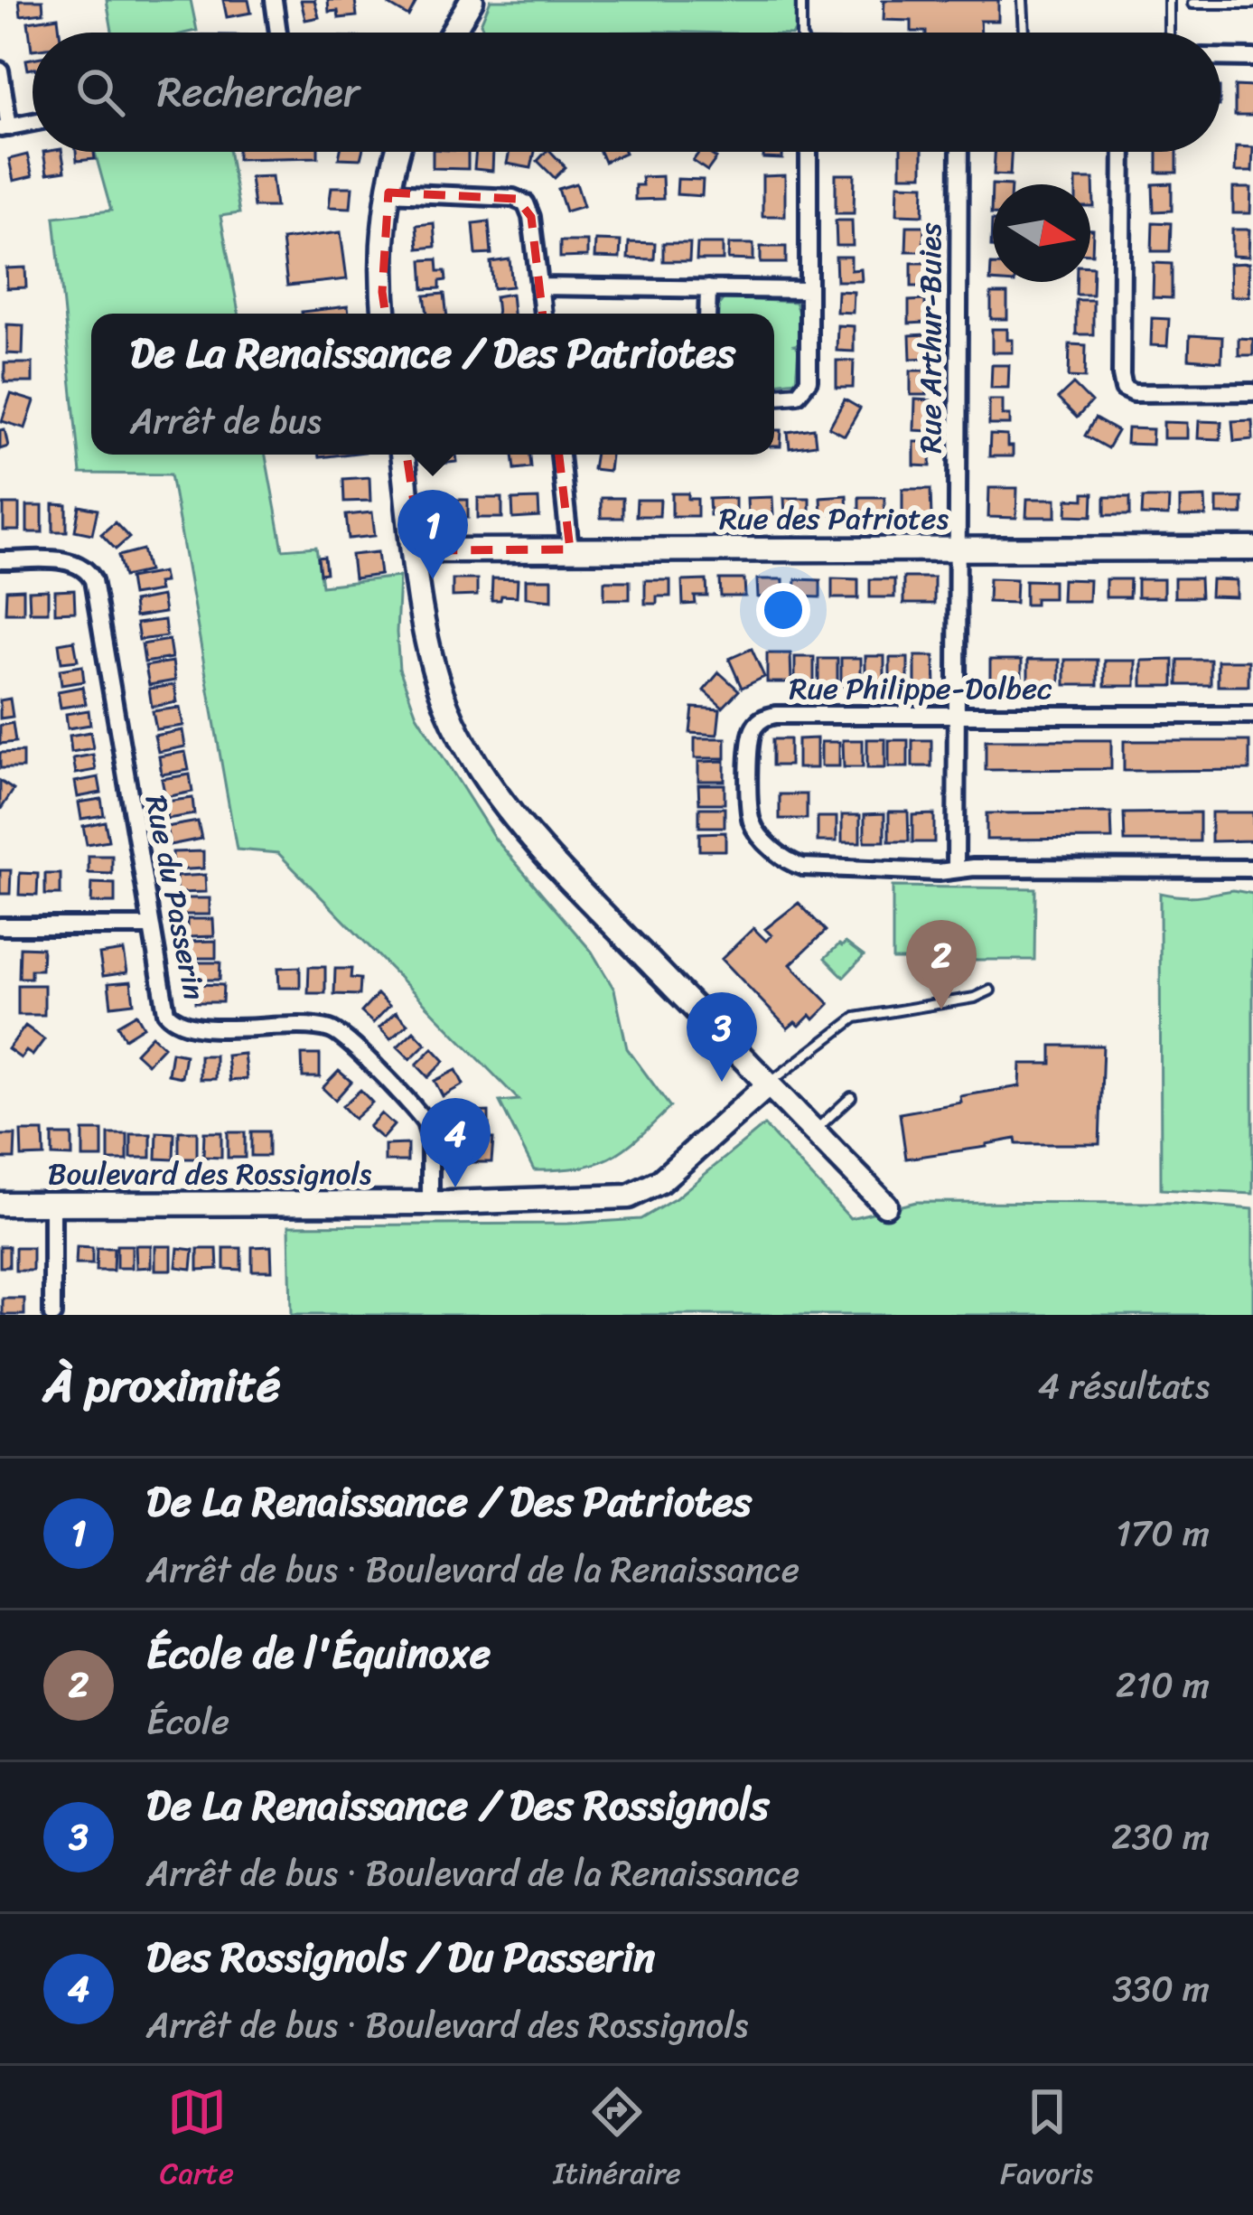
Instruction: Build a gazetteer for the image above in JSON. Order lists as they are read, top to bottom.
{
  "streets": {
    "street": [
      "Rue Arthur-Buies",
      "Rue des Patriotes",
      "Rue Philippe-Dolbec",
      "Rue du Passerin",
      "Boulevard des Rossignols"
    ]
  },
  "crossings": [
    ["Rue Arthur-Buies", "Rue des Patriotes"],
    ["Rue Arthur-Buies", "Rue Philippe-Dolbec"],
    ["Rue du Passerin", "Boulevard des Rossignols"]
  ],
  "north": "right",
  "page": {
    "search": "Rechercher",
    "popup": ["De La Renaissance / Des Patriotes", "Arrêt de bus"],
    "pins": [
      "1",
      "2",
      "3",
      "4"
    ],
    "heading": ["À proximité", "4 résultats"],
    "list": [
      {
        "mark": "1",
        "name": "De La Renaissance / Des Patriotes",
        "note": "Arrêt de bus · Boulevard de la Renaissance",
        "value": "170 m"
      },
      {
        "mark": "2",
        "name": "École de l'Équinoxe",
        "note": "École",
        "value": "210 m"
      },
      {
        "mark": "3",
        "name": "De La Renaissance / Des Rossignols",
        "note": "Arrêt de bus · Boulevard de la Renaissance",
        "value": "230 m"
      },
      {
        "mark": "4",
        "name": "Des Rossignols / Du Passerin",
        "note": "Arrêt de bus · Boulevard des Rossignols",
        "value": "330 m"
      }
    ],
    "nav": ["Carte", "Itinéraire", "Favoris"]
  }
}
